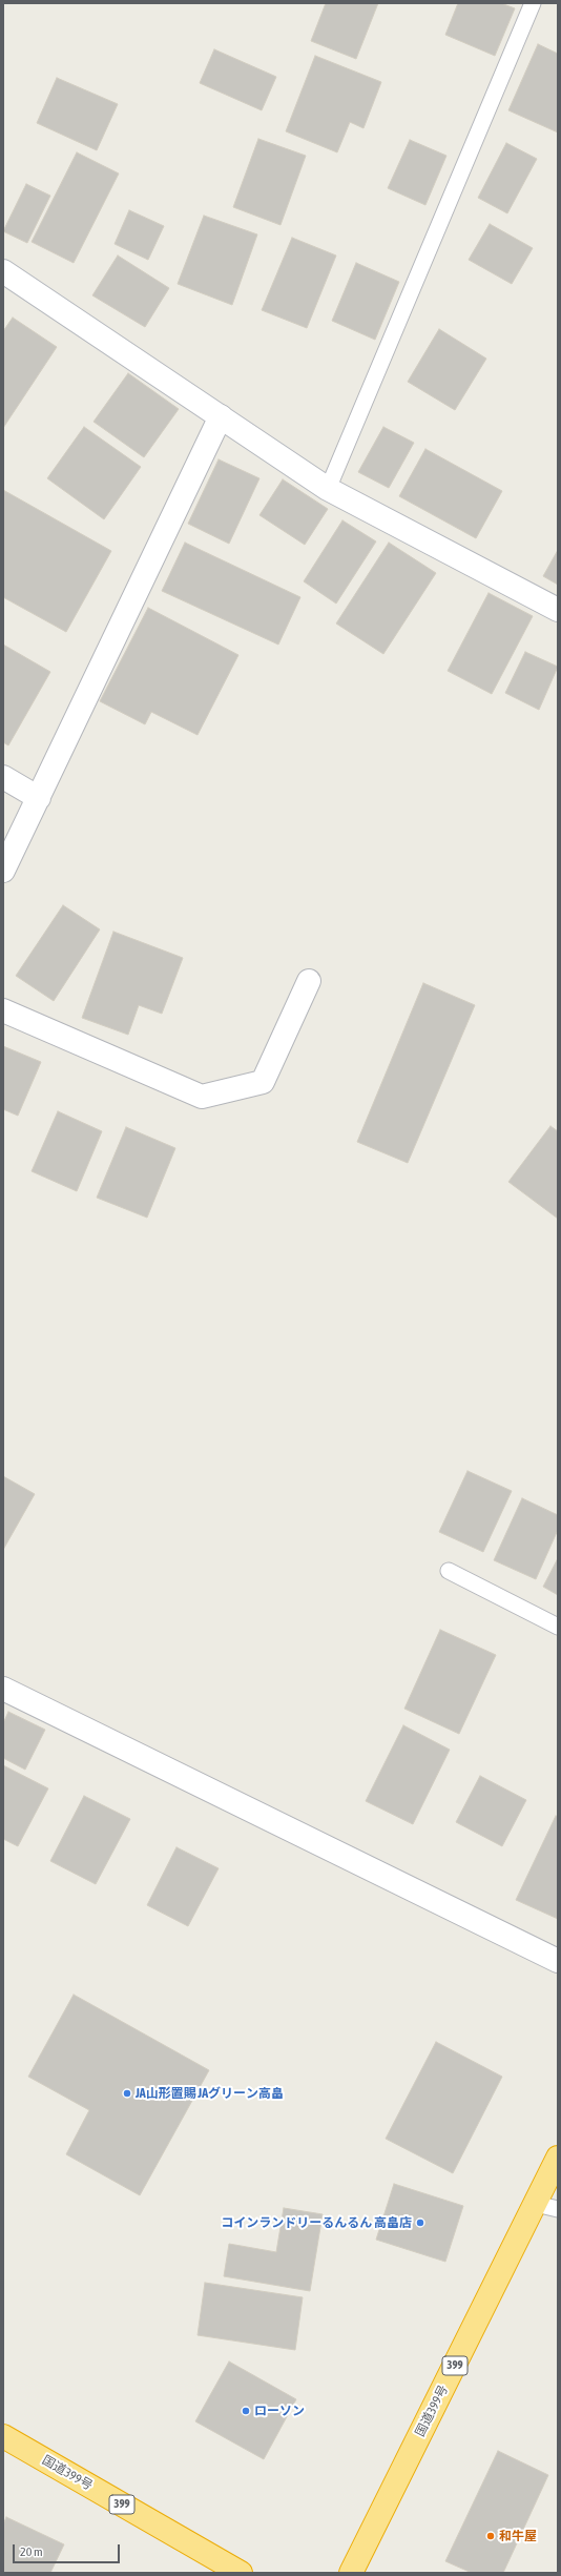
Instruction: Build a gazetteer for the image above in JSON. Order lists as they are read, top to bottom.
{
  "streets": {
    "highway": ["399", "国道399号"]
  },
  "places": [
    "JA山形置賜 JAグリーン高畠",
    "コインランドリーるんるん 高畠店",
    "ローソン",
    "和牛屋"
  ],
  "scale_bar": "20 m"
}
